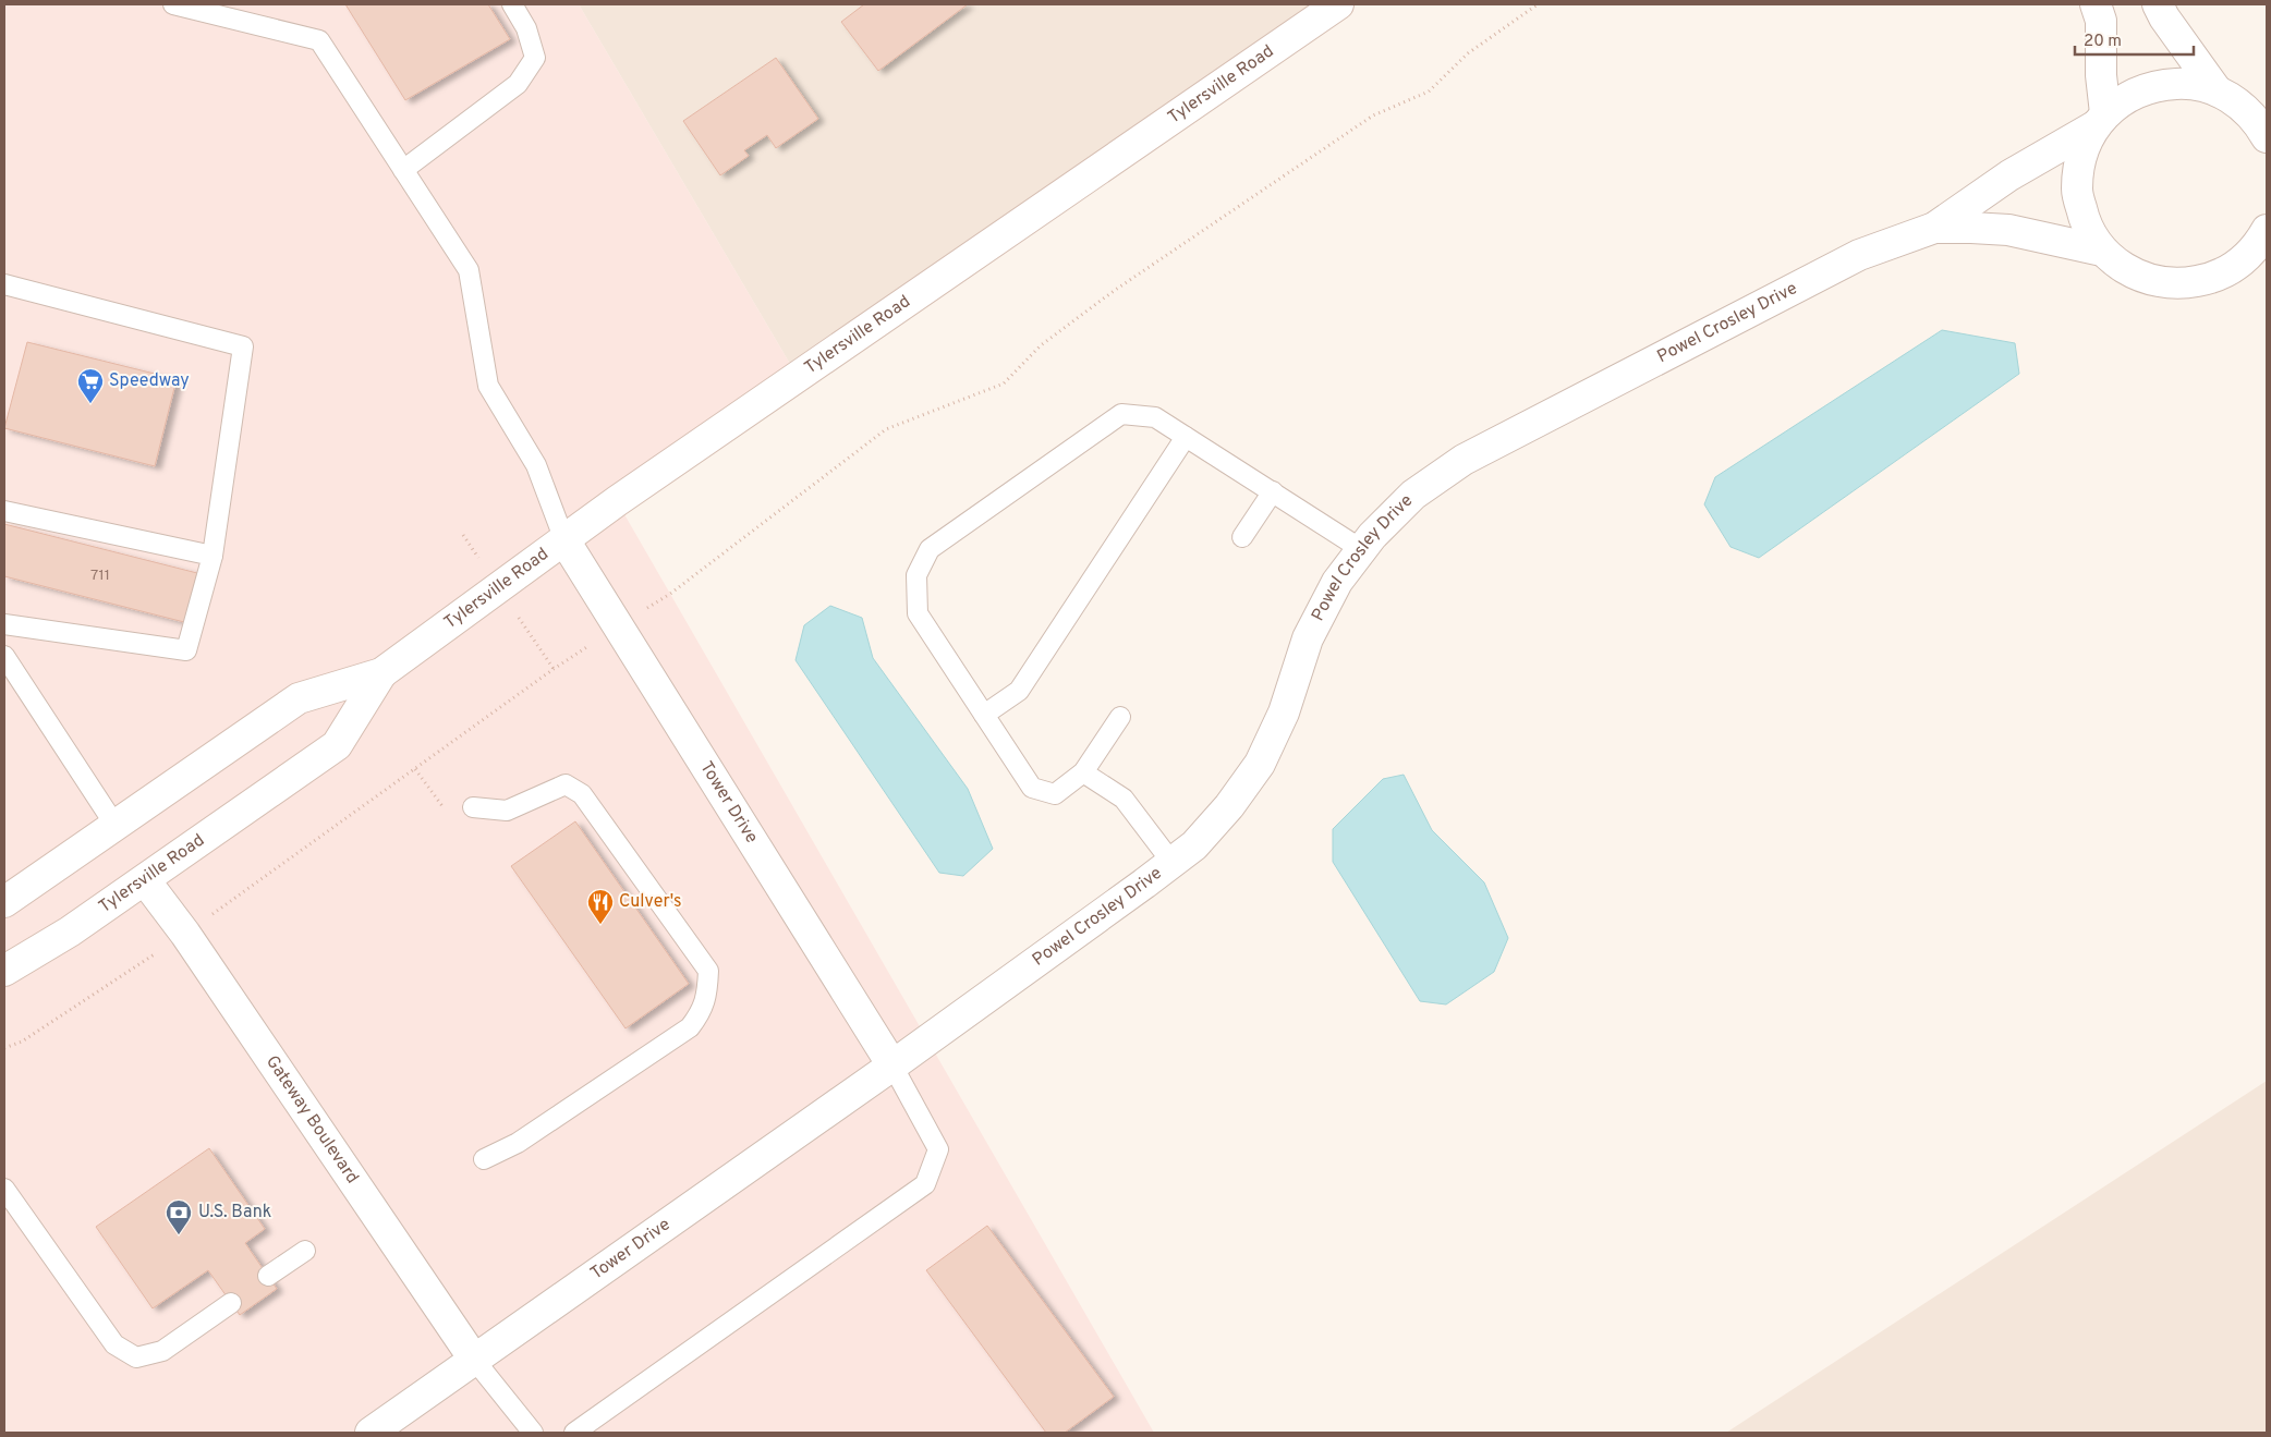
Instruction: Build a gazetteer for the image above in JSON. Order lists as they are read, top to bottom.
{
  "streets": {
    "street": [
      "Tylersville Road",
      "Powel Crosley Drive",
      "Tower Drive",
      "Gateway Boulevard"
    ]
  },
  "crossings": [
    ["Tylersville Road", "Tower Drive"],
    ["Tylersville Road", "Gateway Boulevard"],
    ["Powel Crosley Drive", "Tower Drive"],
    ["Tower Drive", "Gateway Boulevard"]
  ],
  "places": {
    "supermarket": ["Speedway"],
    "restaurant": ["Culver's"],
    "bank": ["U.S. Bank"]
  },
  "house_numbers": ["711"],
  "scale_bar": "20 m"
}
